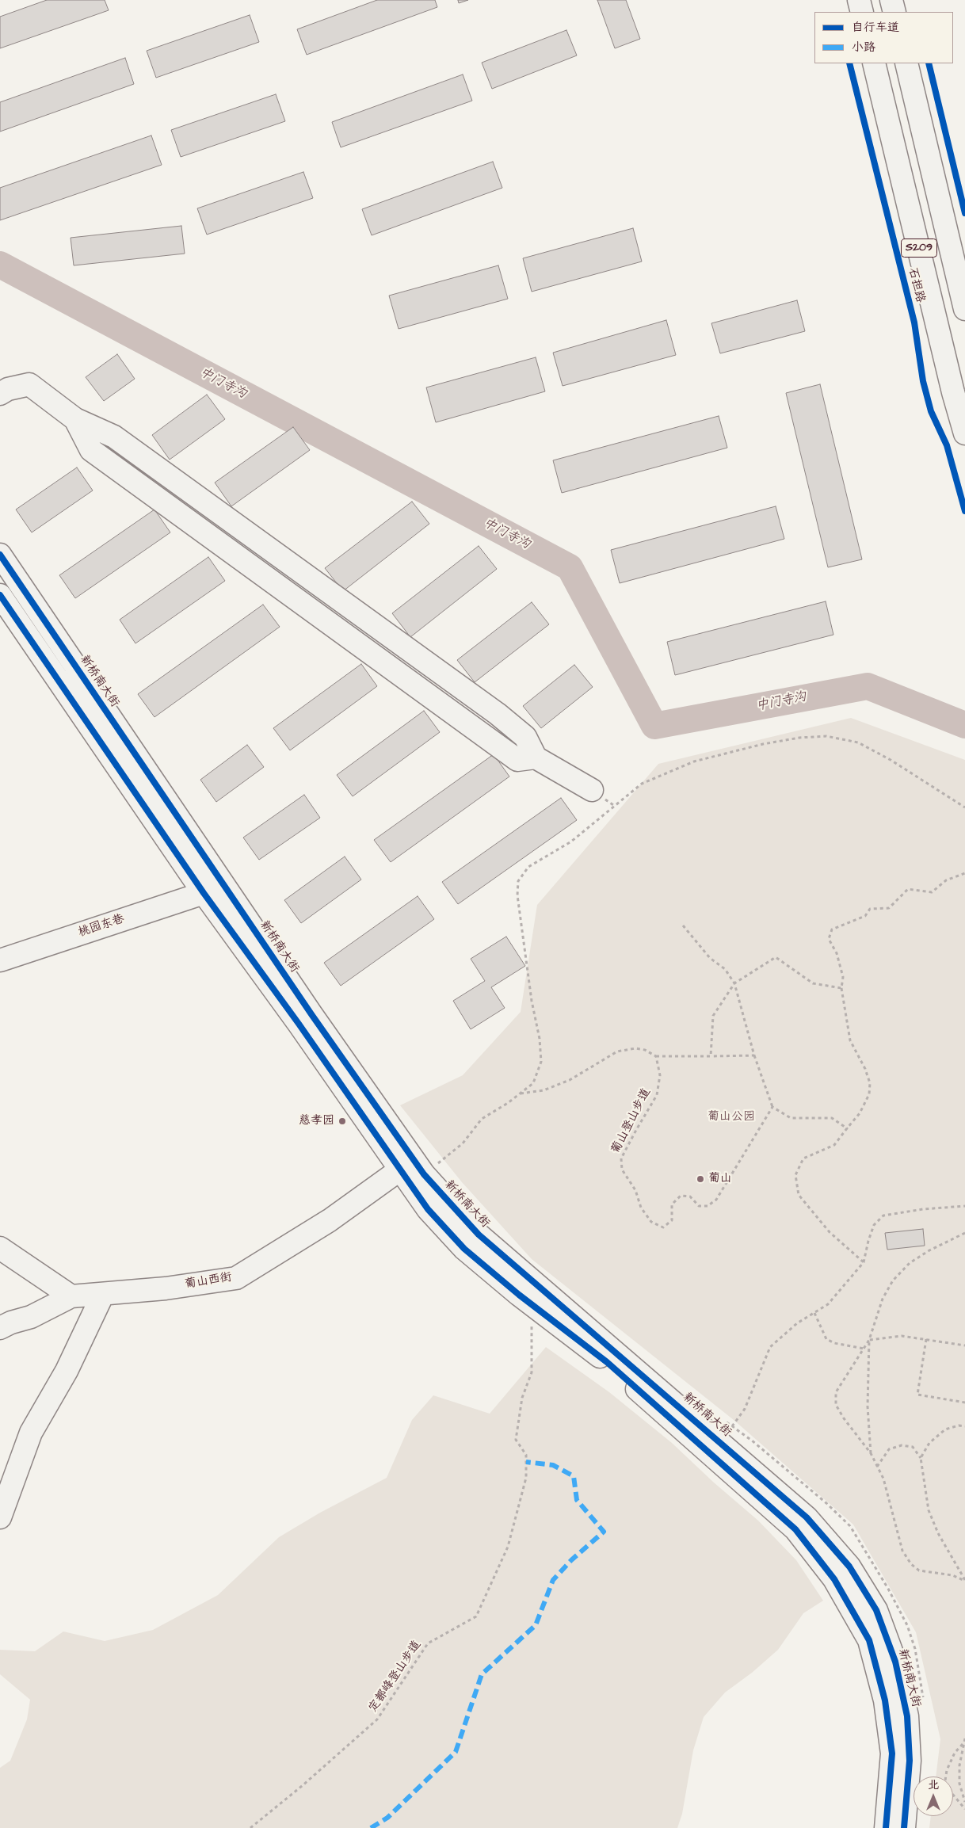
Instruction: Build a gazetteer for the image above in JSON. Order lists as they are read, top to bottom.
{
  "streets": {
    "main road": [
      "S209",
      "石担路",
      "新桥南大街",
      "桃园东巷",
      "葡山西街"
    ],
    "path": ["葡山登山步道", "定都峰登山步道"]
  },
  "water": ["中门寺沟"],
  "parks": ["葡山公园"],
  "places": ["慈孝园", "葡山"],
  "legend": ["自行车道", "小路"],
  "north": "top"
}
